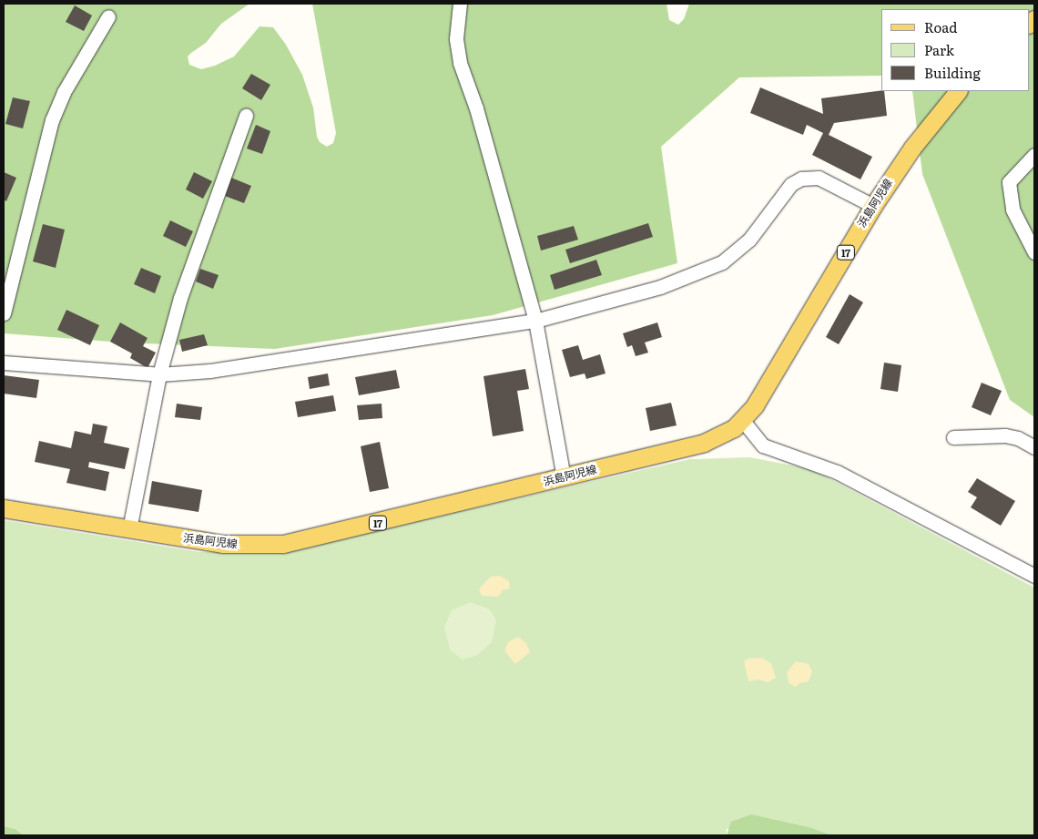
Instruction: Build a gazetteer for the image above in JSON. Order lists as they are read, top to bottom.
{
  "streets": {
    "main road": ["浜島阿児線", "17"]
  },
  "legend": ["Road", "Park", "Building"]
}
